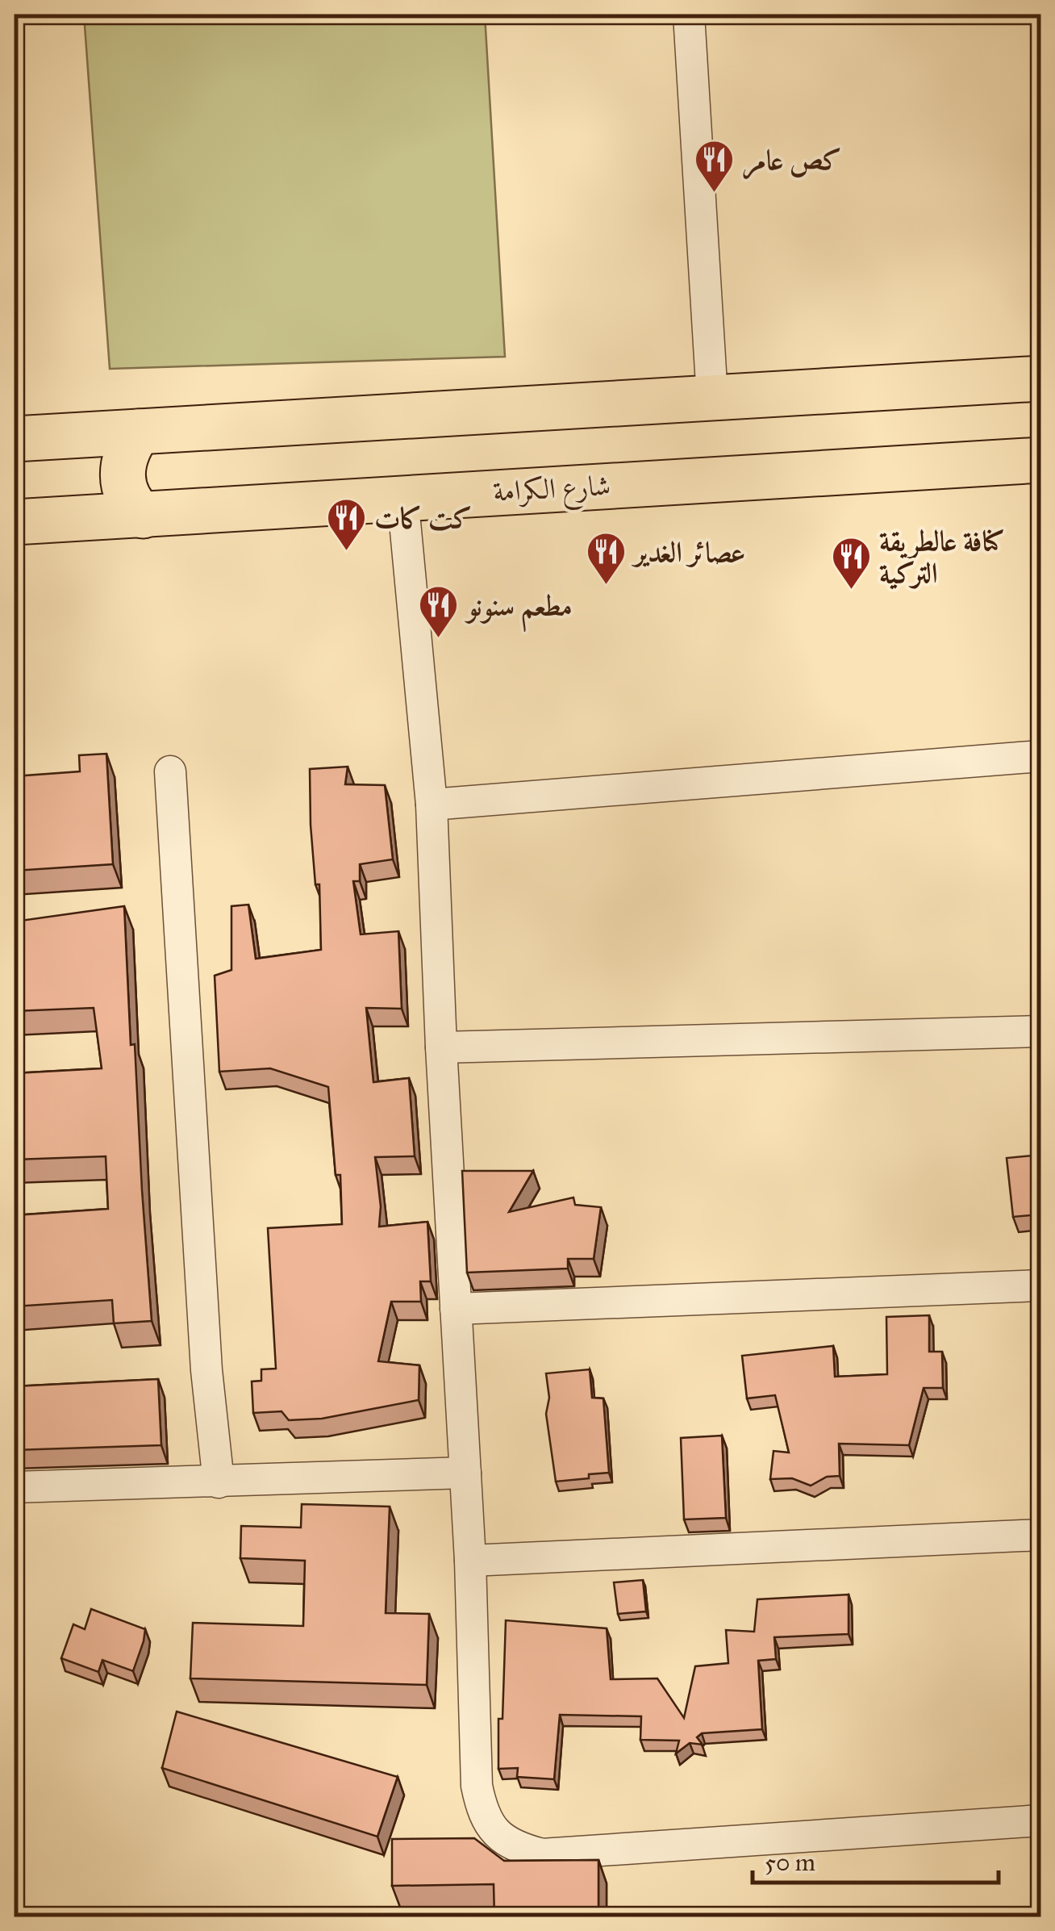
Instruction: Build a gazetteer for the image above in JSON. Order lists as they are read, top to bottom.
{
  "streets": {
    "main road": ["شارع الكرامة"]
  },
  "places": {
    "restaurant": [
      "كص عامر",
      "كت كات",
      "عصائر الغدير",
      "كنافة عالطريقة التركية",
      "مطعم سنونو"
    ]
  },
  "scale_bar": "50 m"
}
